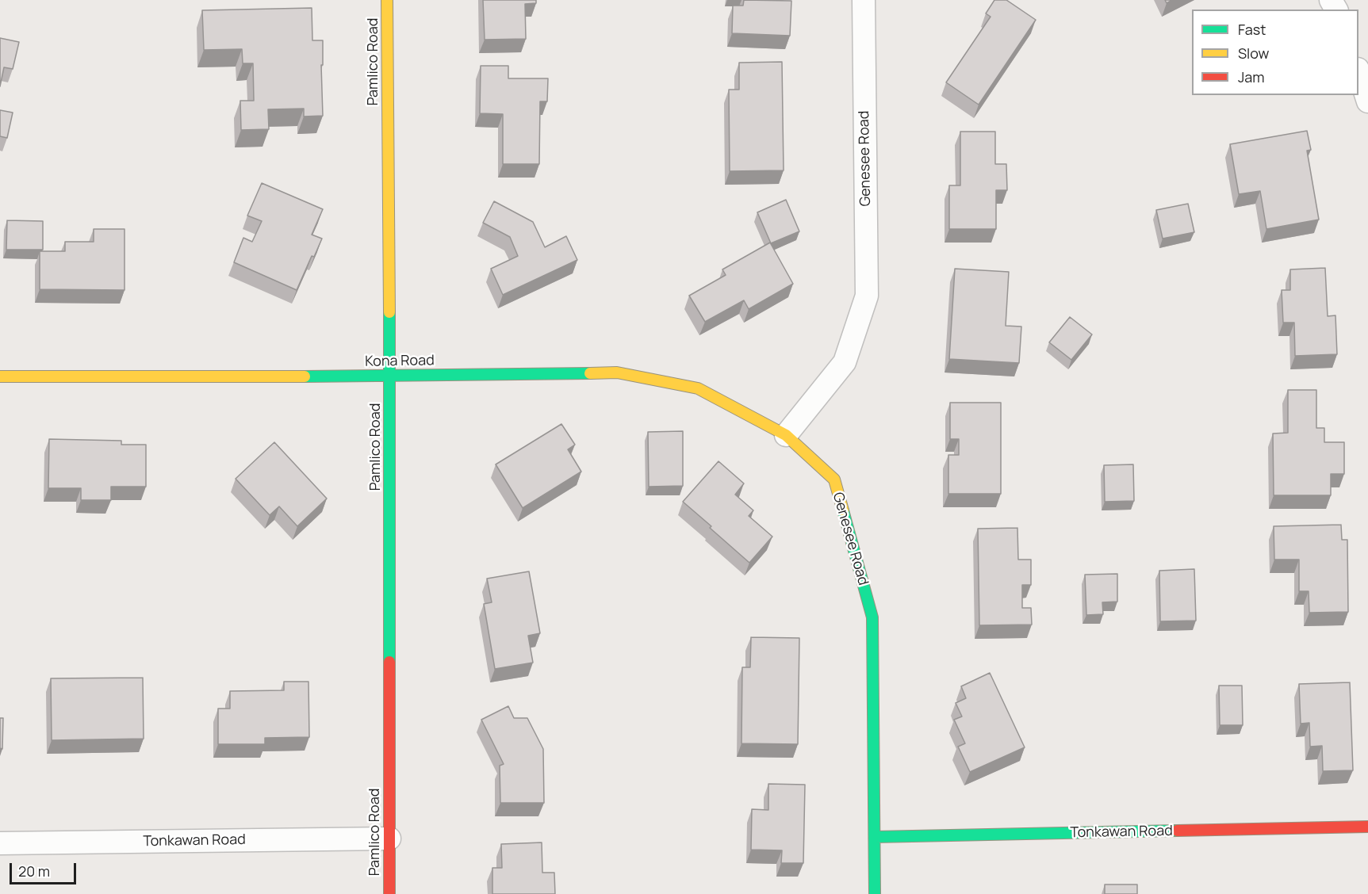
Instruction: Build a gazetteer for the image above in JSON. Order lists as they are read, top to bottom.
{
  "streets": {
    "street": [
      "Pamlico Road",
      "Genesee Road",
      "Kona Road",
      "Tonkawan Road"
    ]
  },
  "crossings": [
    ["Pamlico Road", "Kona Road"],
    ["Pamlico Road", "Tonkawan Road"],
    ["Genesee Road", "Kona Road"],
    ["Genesee Road", "Tonkawan Road"]
  ],
  "legend": ["Fast", "Slow", "Jam"],
  "scale_bar": "20 m"
}
